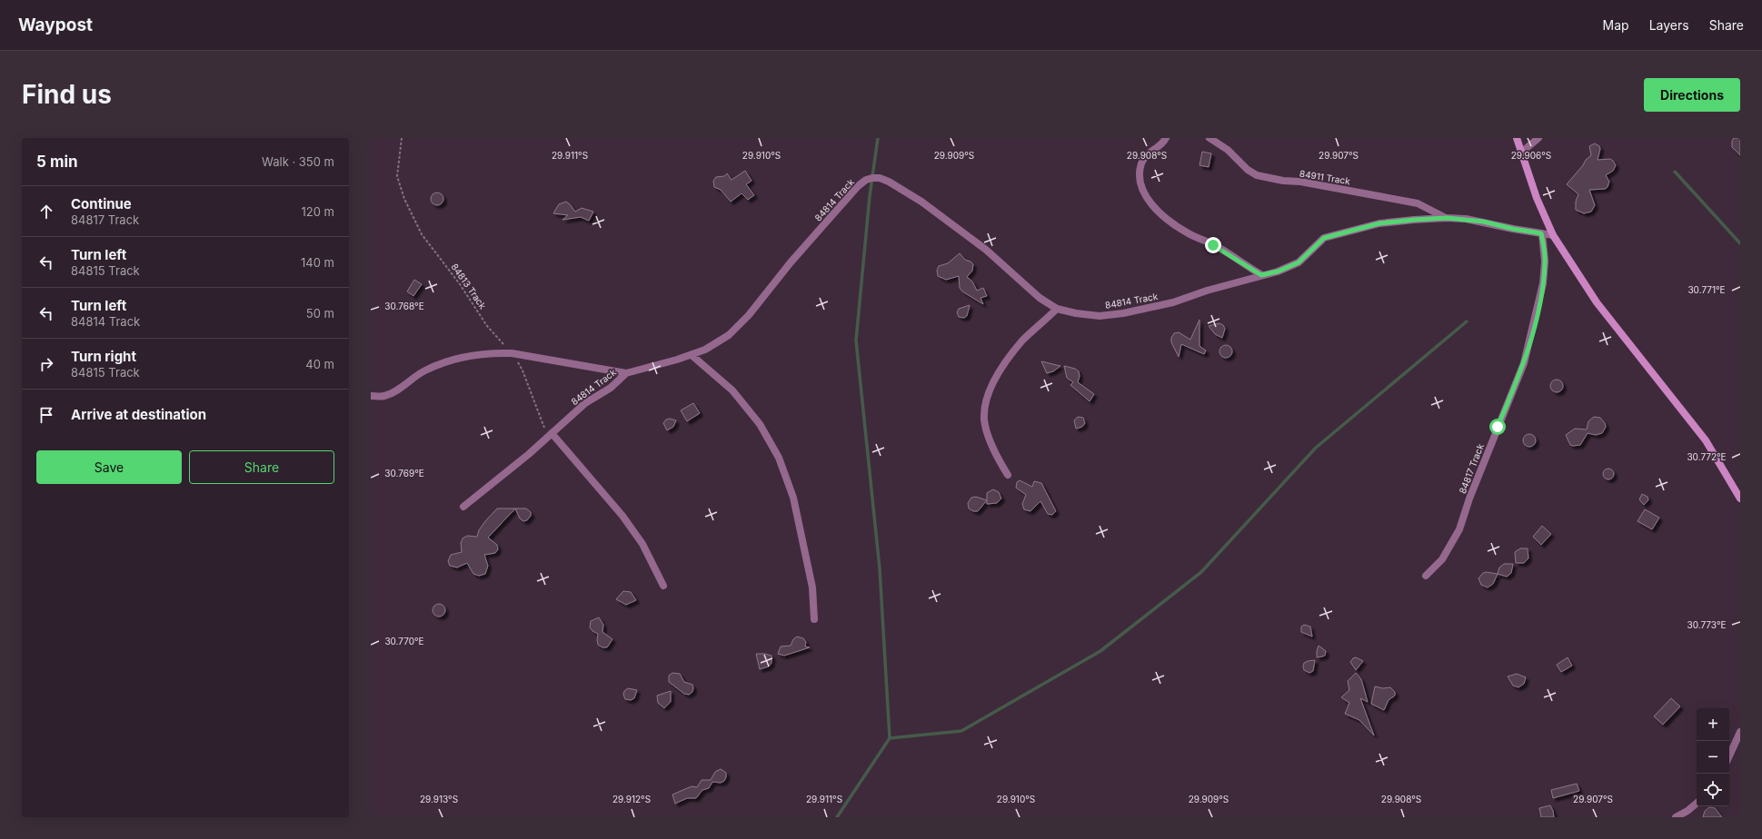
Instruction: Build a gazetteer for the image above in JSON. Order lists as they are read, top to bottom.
{
  "streets": {
    "street": ["84911 Track", "84814 Track", "84817 Track"],
    "path": ["84813 Track"]
  },
  "crossings": [
    ["84911 Track", "84814 Track"],
    ["84814 Track", "84813 Track"]
  ],
  "page": {
    "header": "Waypost",
    "nav": ["Map", "Layers", "Share"],
    "buttons": [
      "Directions",
      ["Save", "Share"]
    ],
    "title": "Find us",
    "heading": ["5 min", "Walk · 350 m"],
    "list": [
      ["Continue", "84817 Track", "120 m"],
      ["Turn left", "84815 Track", "140 m"],
      ["Turn left", "84814 Track", "50 m"],
      ["Turn right", "84815 Track", "40 m"],
      "Arrive at destination"
    ],
    "map_buttons": ["+", "−"]
  },
  "coordinates": [
    "29.907°S",
    "29.906°S",
    "29.911°S",
    "29.910°S",
    "29.909°S",
    "29.908°S",
    "30.771°E",
    "30.768°E",
    "30.772°E",
    "30.769°E",
    "30.773°E",
    "30.770°E",
    "29.913°S",
    "29.912°S"
  ]
}
